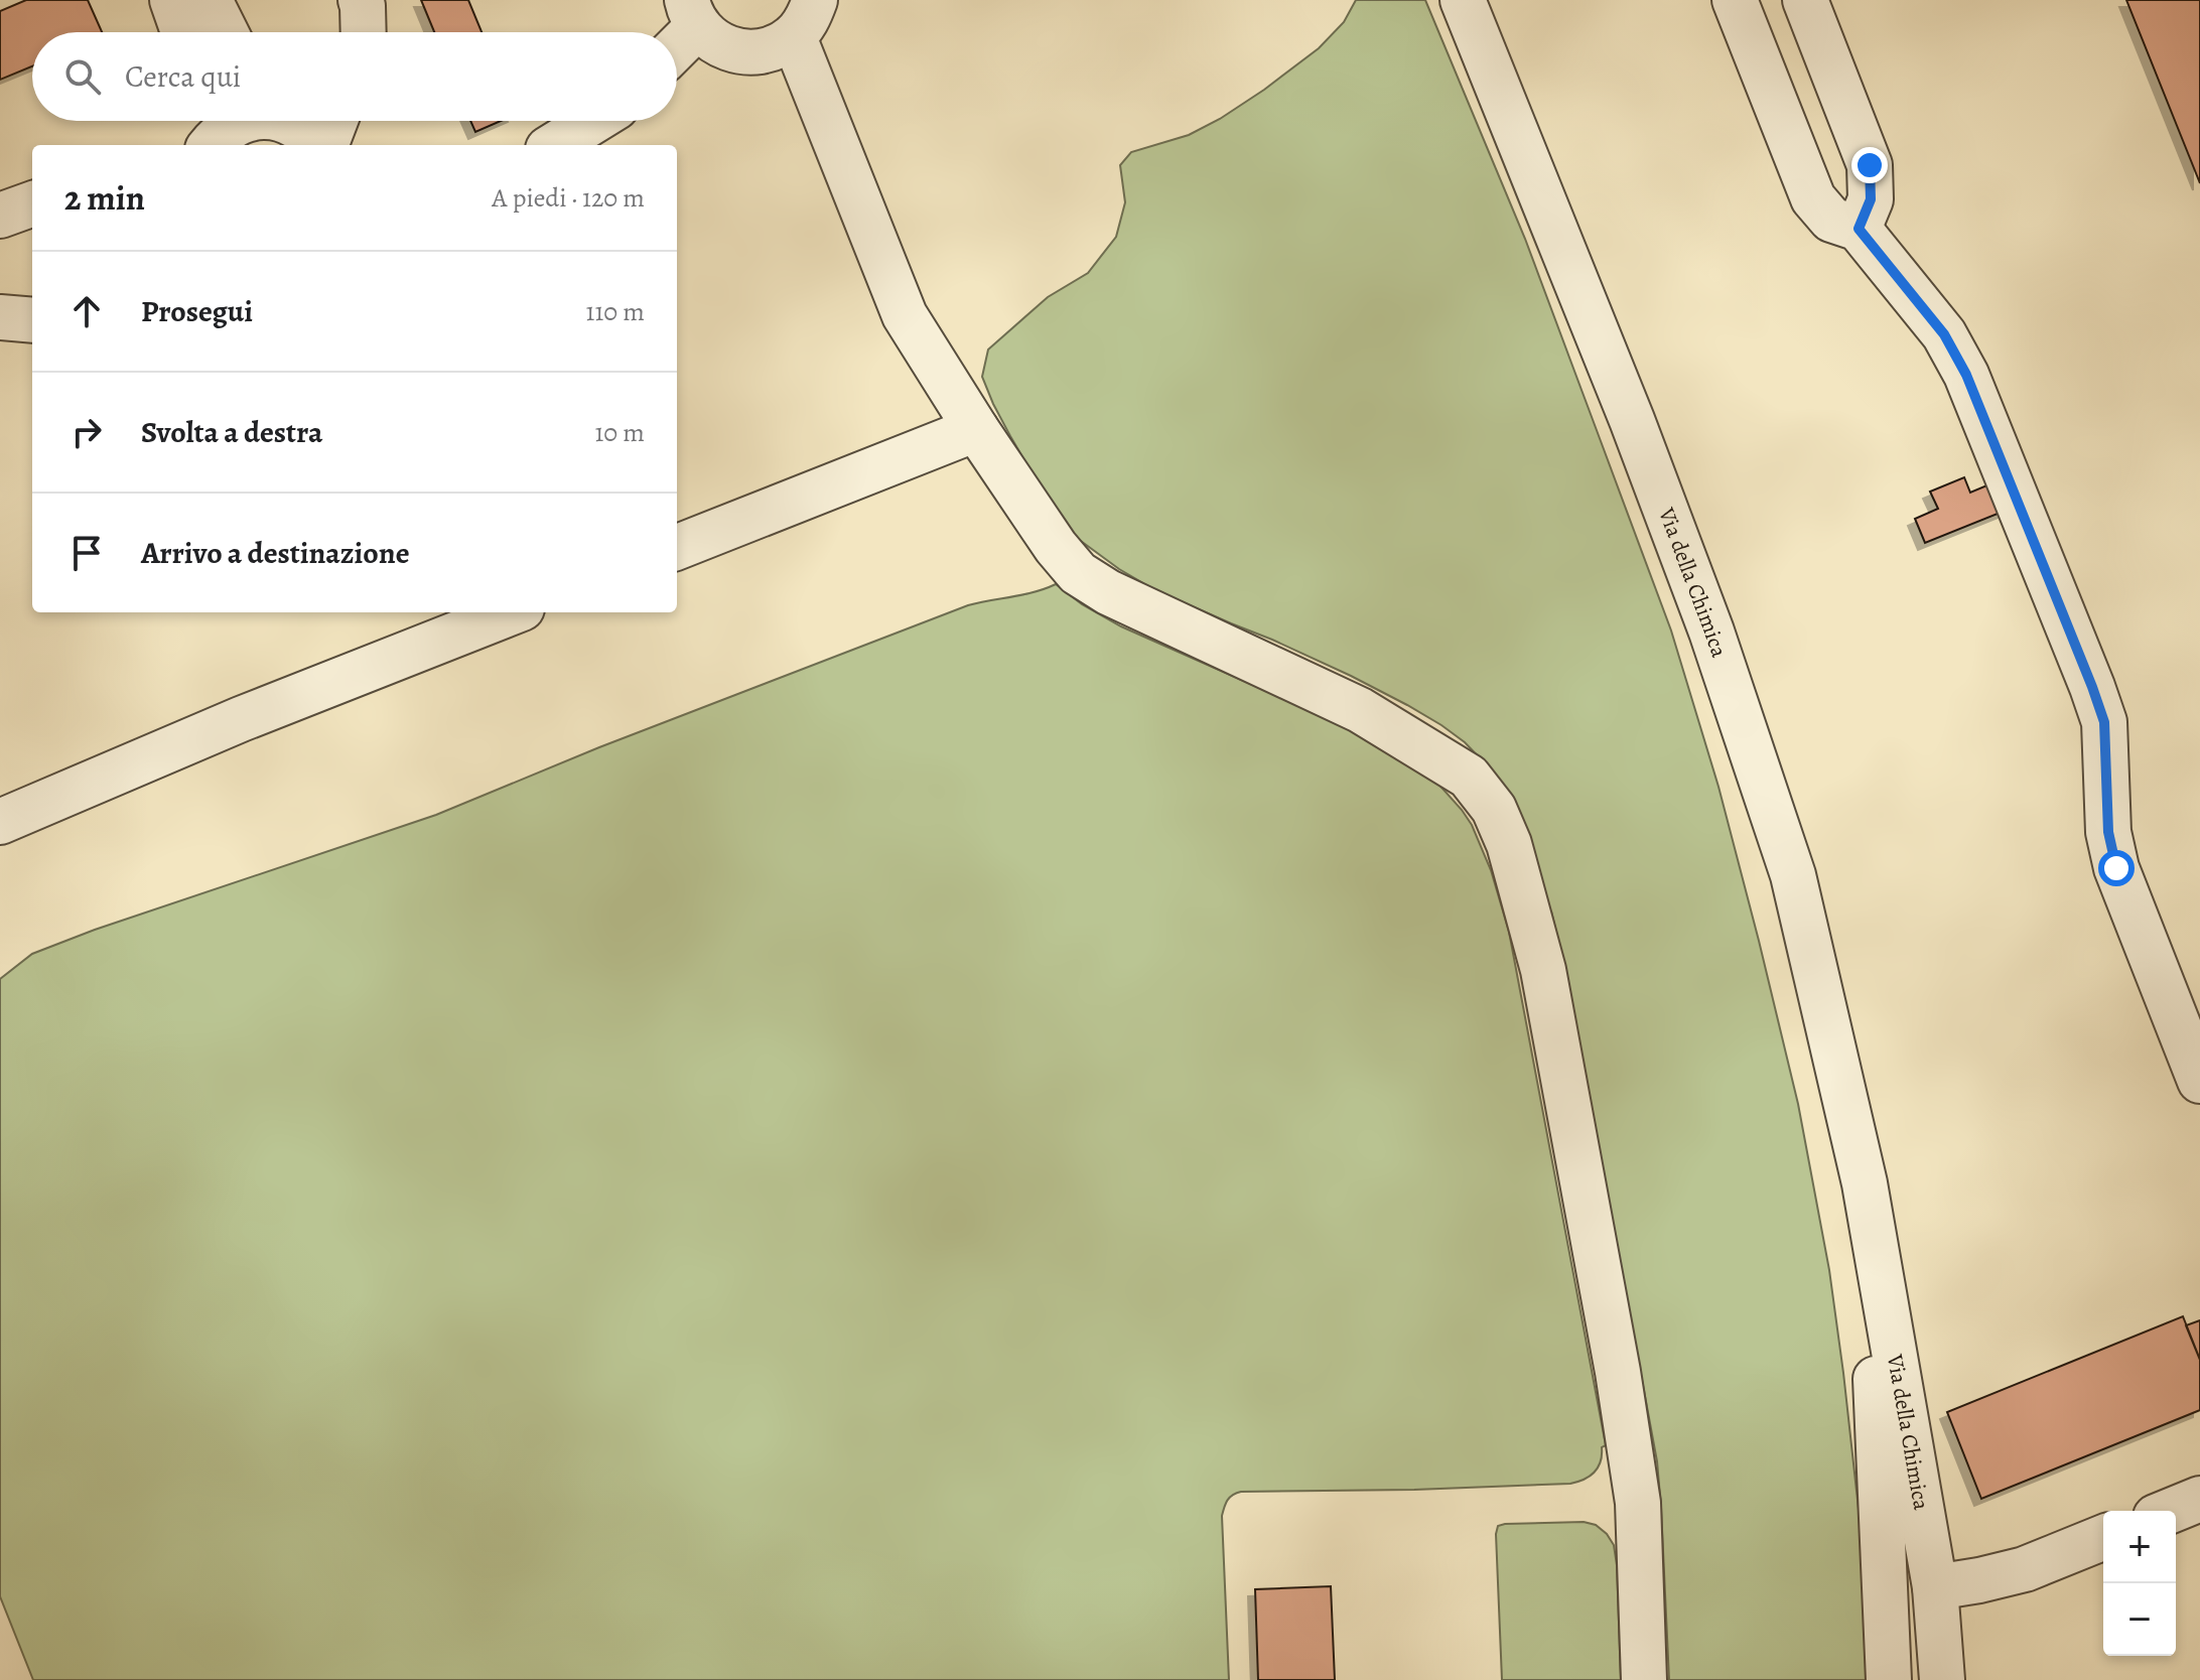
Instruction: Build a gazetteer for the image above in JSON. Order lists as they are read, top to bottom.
{
  "streets": {
    "lane": ["Via della Chimica"]
  },
  "page": {
    "search": "Cerca qui",
    "heading": ["2 min", "A piedi · 120 m"],
    "list": [
      ["Prosegui", "110 m"],
      ["Svolta a destra", "10 m"],
      "Arrivo a destinazione"
    ],
    "map_buttons": ["+", "−"]
  }
}
